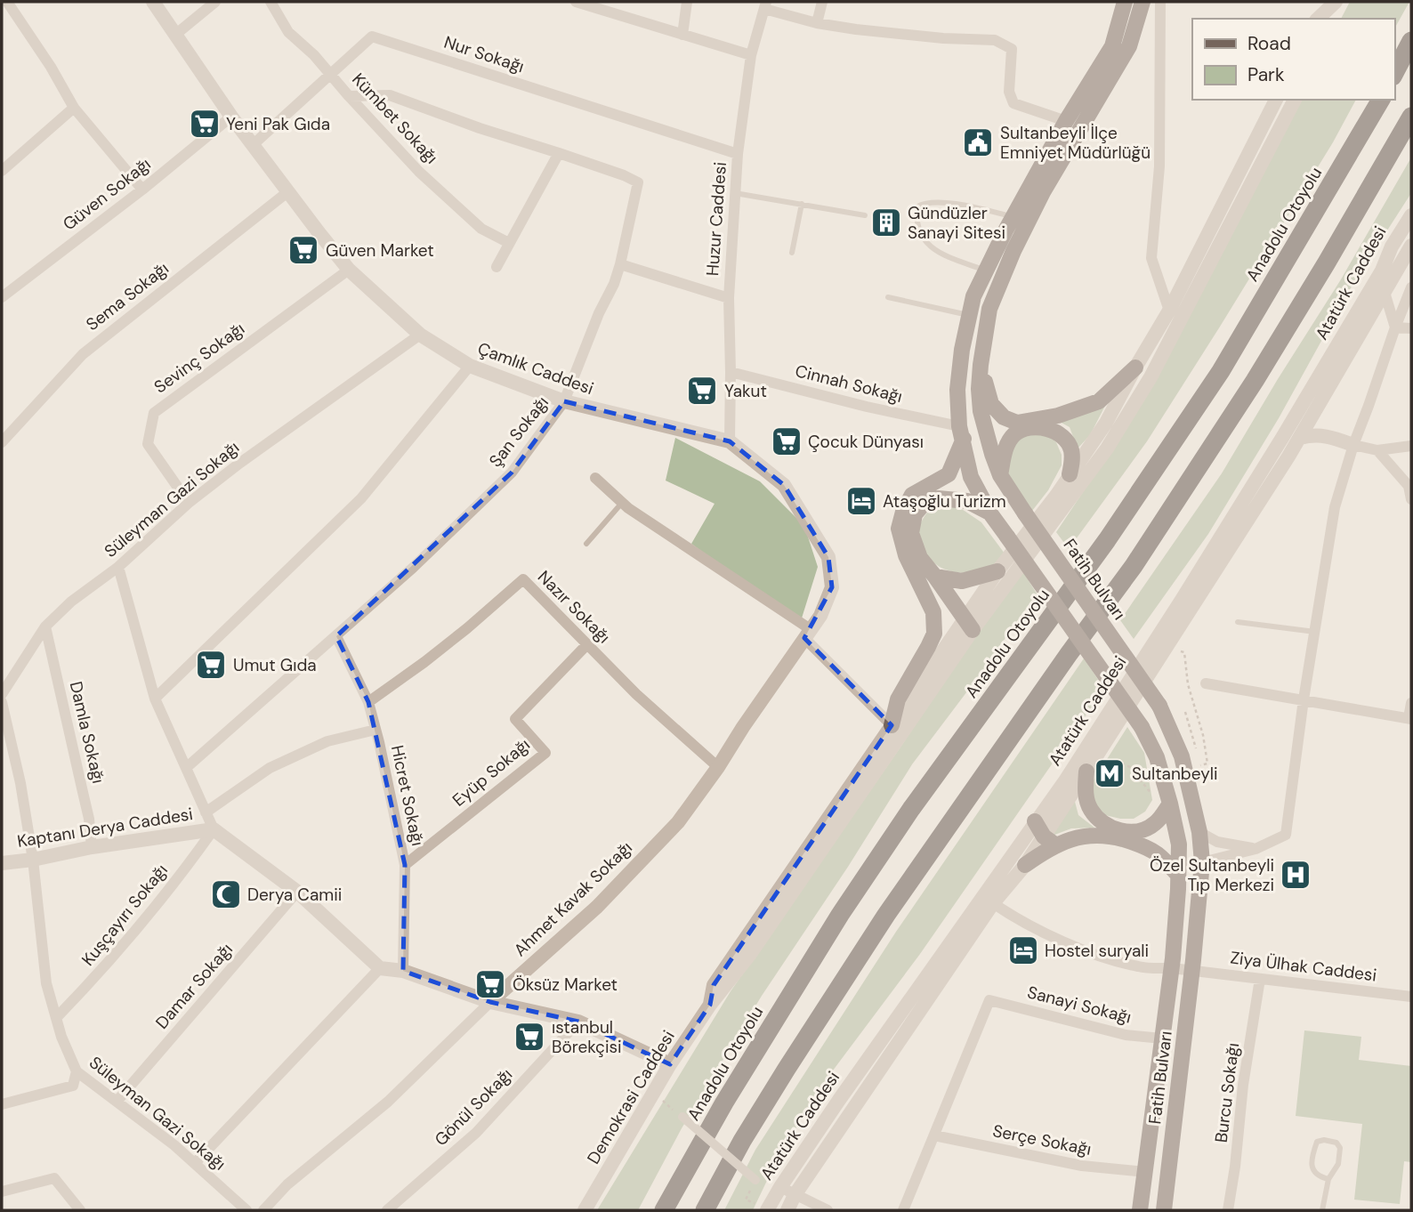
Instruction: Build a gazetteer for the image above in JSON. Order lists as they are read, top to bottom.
{
  "streets": {
    "highway": ["Anadolu Otoyolu"],
    "main road": ["Fatih Bulvarı"],
    "street": [
      "Nur Sokağı",
      "Kümbet Sokağı",
      "Güven Sokağı",
      "Huzur Caddesi",
      "Atatürk Caddesi",
      "Sema Sokağı",
      "Sevinç Sokağı",
      "Çamlık Caddesi",
      "Cinnah Sokağı",
      "Şan Sokağı",
      "Süleyman Gazi Sokağı",
      "Nazır Sokağı",
      "Damla Sokağı",
      "Eyüp Sokağı",
      "Hicret Sokağı",
      "Kaptanı Derya Caddesi",
      "Ahmet Kavak Sokağı",
      "Kuşçayırı Sokağı",
      "Ziya Ülhak Caddesi",
      "Damar Sokağı",
      "Sanayi Sokağı",
      "Burcu Sokağı",
      "Demokrasi Caddesi",
      "Gönül Sokağı",
      "Serçe Sokağı"
    ]
  },
  "crossings": [
    ["Nur Sokağı", "Kümbet Sokağı"],
    ["Nur Sokağı", "Huzur Caddesi"],
    ["Nur Sokağı", "Çamlık Caddesi"],
    ["Kümbet Sokağı", "Şan Sokağı"],
    ["Güven Sokağı", "Çamlık Caddesi"],
    ["Huzur Caddesi", "Çamlık Caddesi"],
    ["Huzur Caddesi", "Cinnah Sokağı"],
    ["Atatürk Caddesi", "Ziya Ülhak Caddesi"],
    ["Sema Sokağı", "Çamlık Caddesi"],
    ["Sevinç Sokağı", "Çamlık Caddesi"],
    ["Sevinç Sokağı", "Süleyman Gazi Sokağı"],
    ["Çamlık Caddesi", "Şan Sokağı"],
    ["Çamlık Caddesi", "Süleyman Gazi Sokağı"],
    ["Çamlık Caddesi", "Ahmet Kavak Sokağı"],
    ["Şan Sokağı", "Hicret Sokağı"],
    ["Süleyman Gazi Sokağı", "Damla Sokağı"],
    ["Süleyman Gazi Sokağı", "Kaptanı Derya Caddesi"],
    ["Süleyman Gazi Sokağı", "Kuşçayırı Sokağı"],
    ["Süleyman Gazi Sokağı", "Damar Sokağı"],
    ["Fatih Bulvarı", "Ziya Ülhak Caddesi"],
    ["Fatih Bulvarı", "Sanayi Sokağı"],
    ["Fatih Bulvarı", "Serçe Sokağı"],
    ["Nazır Sokağı", "Eyüp Sokağı"],
    ["Nazır Sokağı", "Hicret Sokağı"],
    ["Nazır Sokağı", "Ahmet Kavak Sokağı"],
    ["Damla Sokağı", "Kaptanı Derya Caddesi"],
    ["Eyüp Sokağı", "Hicret Sokağı"],
    ["Kaptanı Derya Caddesi", "Kuşçayırı Sokağı"],
    ["Kaptanı Derya Caddesi", "Damar Sokağı"],
    ["Ziya Ülhak Caddesi", "Burcu Sokağı"],
    ["Sanayi Sokağı", "Serçe Sokağı"]
  ],
  "places": {
    "supermarket": [
      "Yeni Pak Gıda",
      "Güven Market",
      "Yakut",
      "Çocuk Dünyası",
      "Umut Gıda",
      "Öksüz Market",
      "ıstanbul Börekçisi"
    ],
    "public building": ["Sultanbeyli İlçe Emniyet Müdürlüğü"],
    "building": ["Gündüzler Sanayi Sitesi"],
    "hotel": ["Ataşoğlu Turizm", "Hostel suryali"],
    "metro station": ["Sultanbeyli"],
    "hospital": ["Özel Sultanbeyli Tıp Merkezi"],
    "mosque": ["Derya Camii"]
  },
  "legend": ["Road", "Park"]
}
